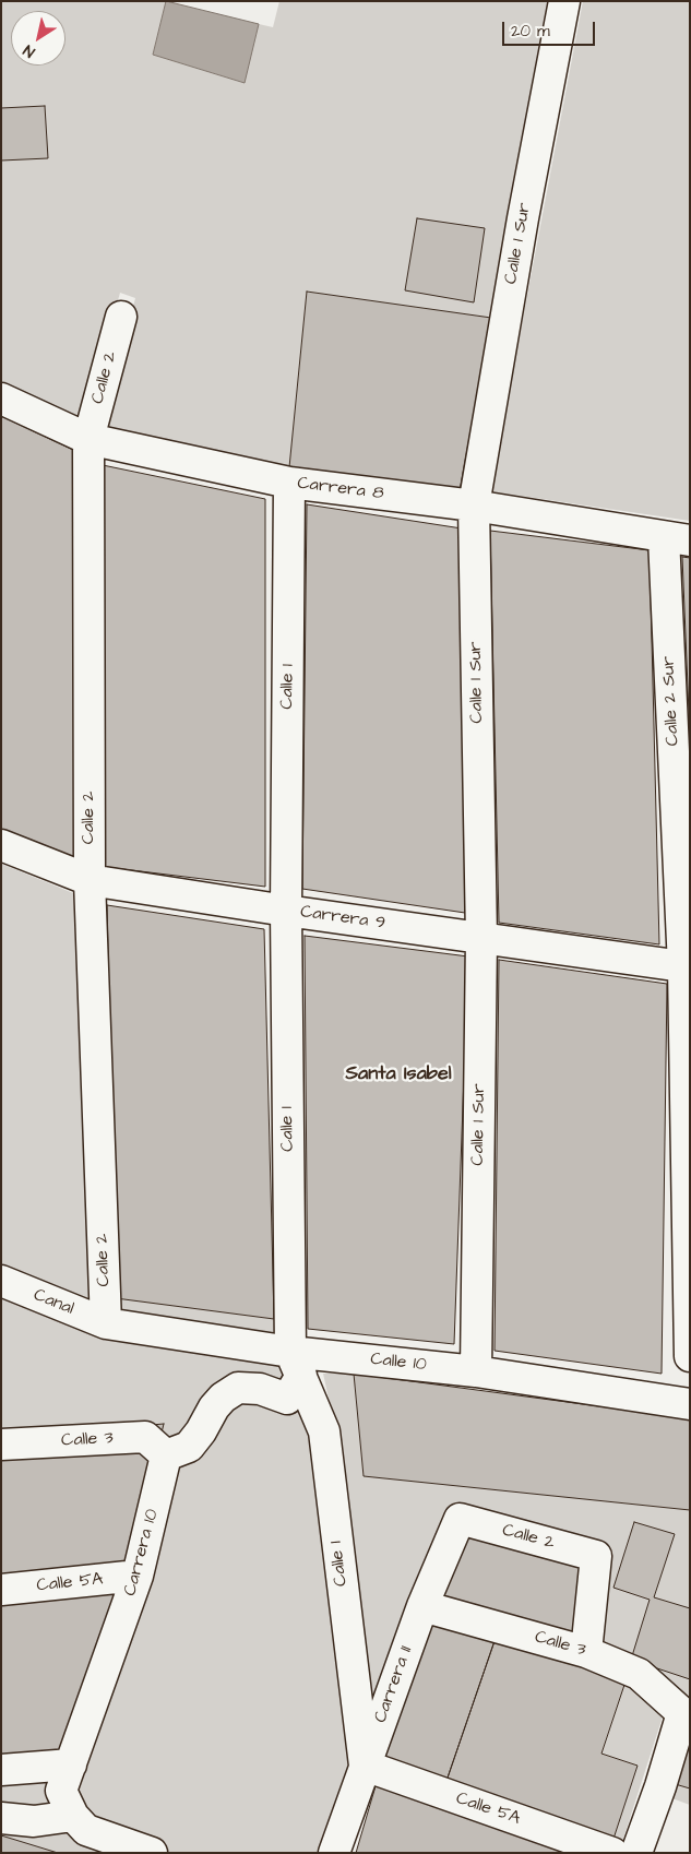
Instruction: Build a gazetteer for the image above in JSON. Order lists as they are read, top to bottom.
{
  "streets": {
    "street": [
      "Calle 1 Sur",
      "Calle 2",
      "Carrera 8",
      "Calle 1",
      "Calle 2 Sur",
      "Carrera 9",
      "Canal",
      "Calle 10",
      "Calle 3",
      "Carrera 10",
      "Calle 5A",
      "Carrera 11"
    ]
  },
  "crossings": [
    ["Calle 1 Sur", "Carrera 8"],
    ["Calle 1 Sur", "Carrera 9"],
    ["Calle 1 Sur", "Calle 10"],
    ["Calle 2", "Carrera 8"],
    ["Calle 2", "Carrera 9"],
    ["Calle 2", "Canal"],
    ["Calle 2", "Calle 10"],
    ["Calle 2", "Calle 3"],
    ["Calle 2", "Carrera 11"],
    ["Carrera 8", "Calle 1"],
    ["Carrera 8", "Calle 2 Sur"],
    ["Calle 1", "Carrera 9"],
    ["Calle 1", "Calle 10"],
    ["Calle 1", "Calle 5A"],
    ["Calle 1", "Carrera 11"],
    ["Calle 2 Sur", "Carrera 9"],
    ["Canal", "Calle 10"],
    ["Calle 3", "Carrera 10"],
    ["Calle 3", "Carrera 11"],
    ["Carrera 10", "Calle 5A"],
    ["Calle 5A", "Carrera 11"]
  ],
  "districts": ["Santa Isabel"],
  "scale_bar": "20 m",
  "north": "bottom left"
}
